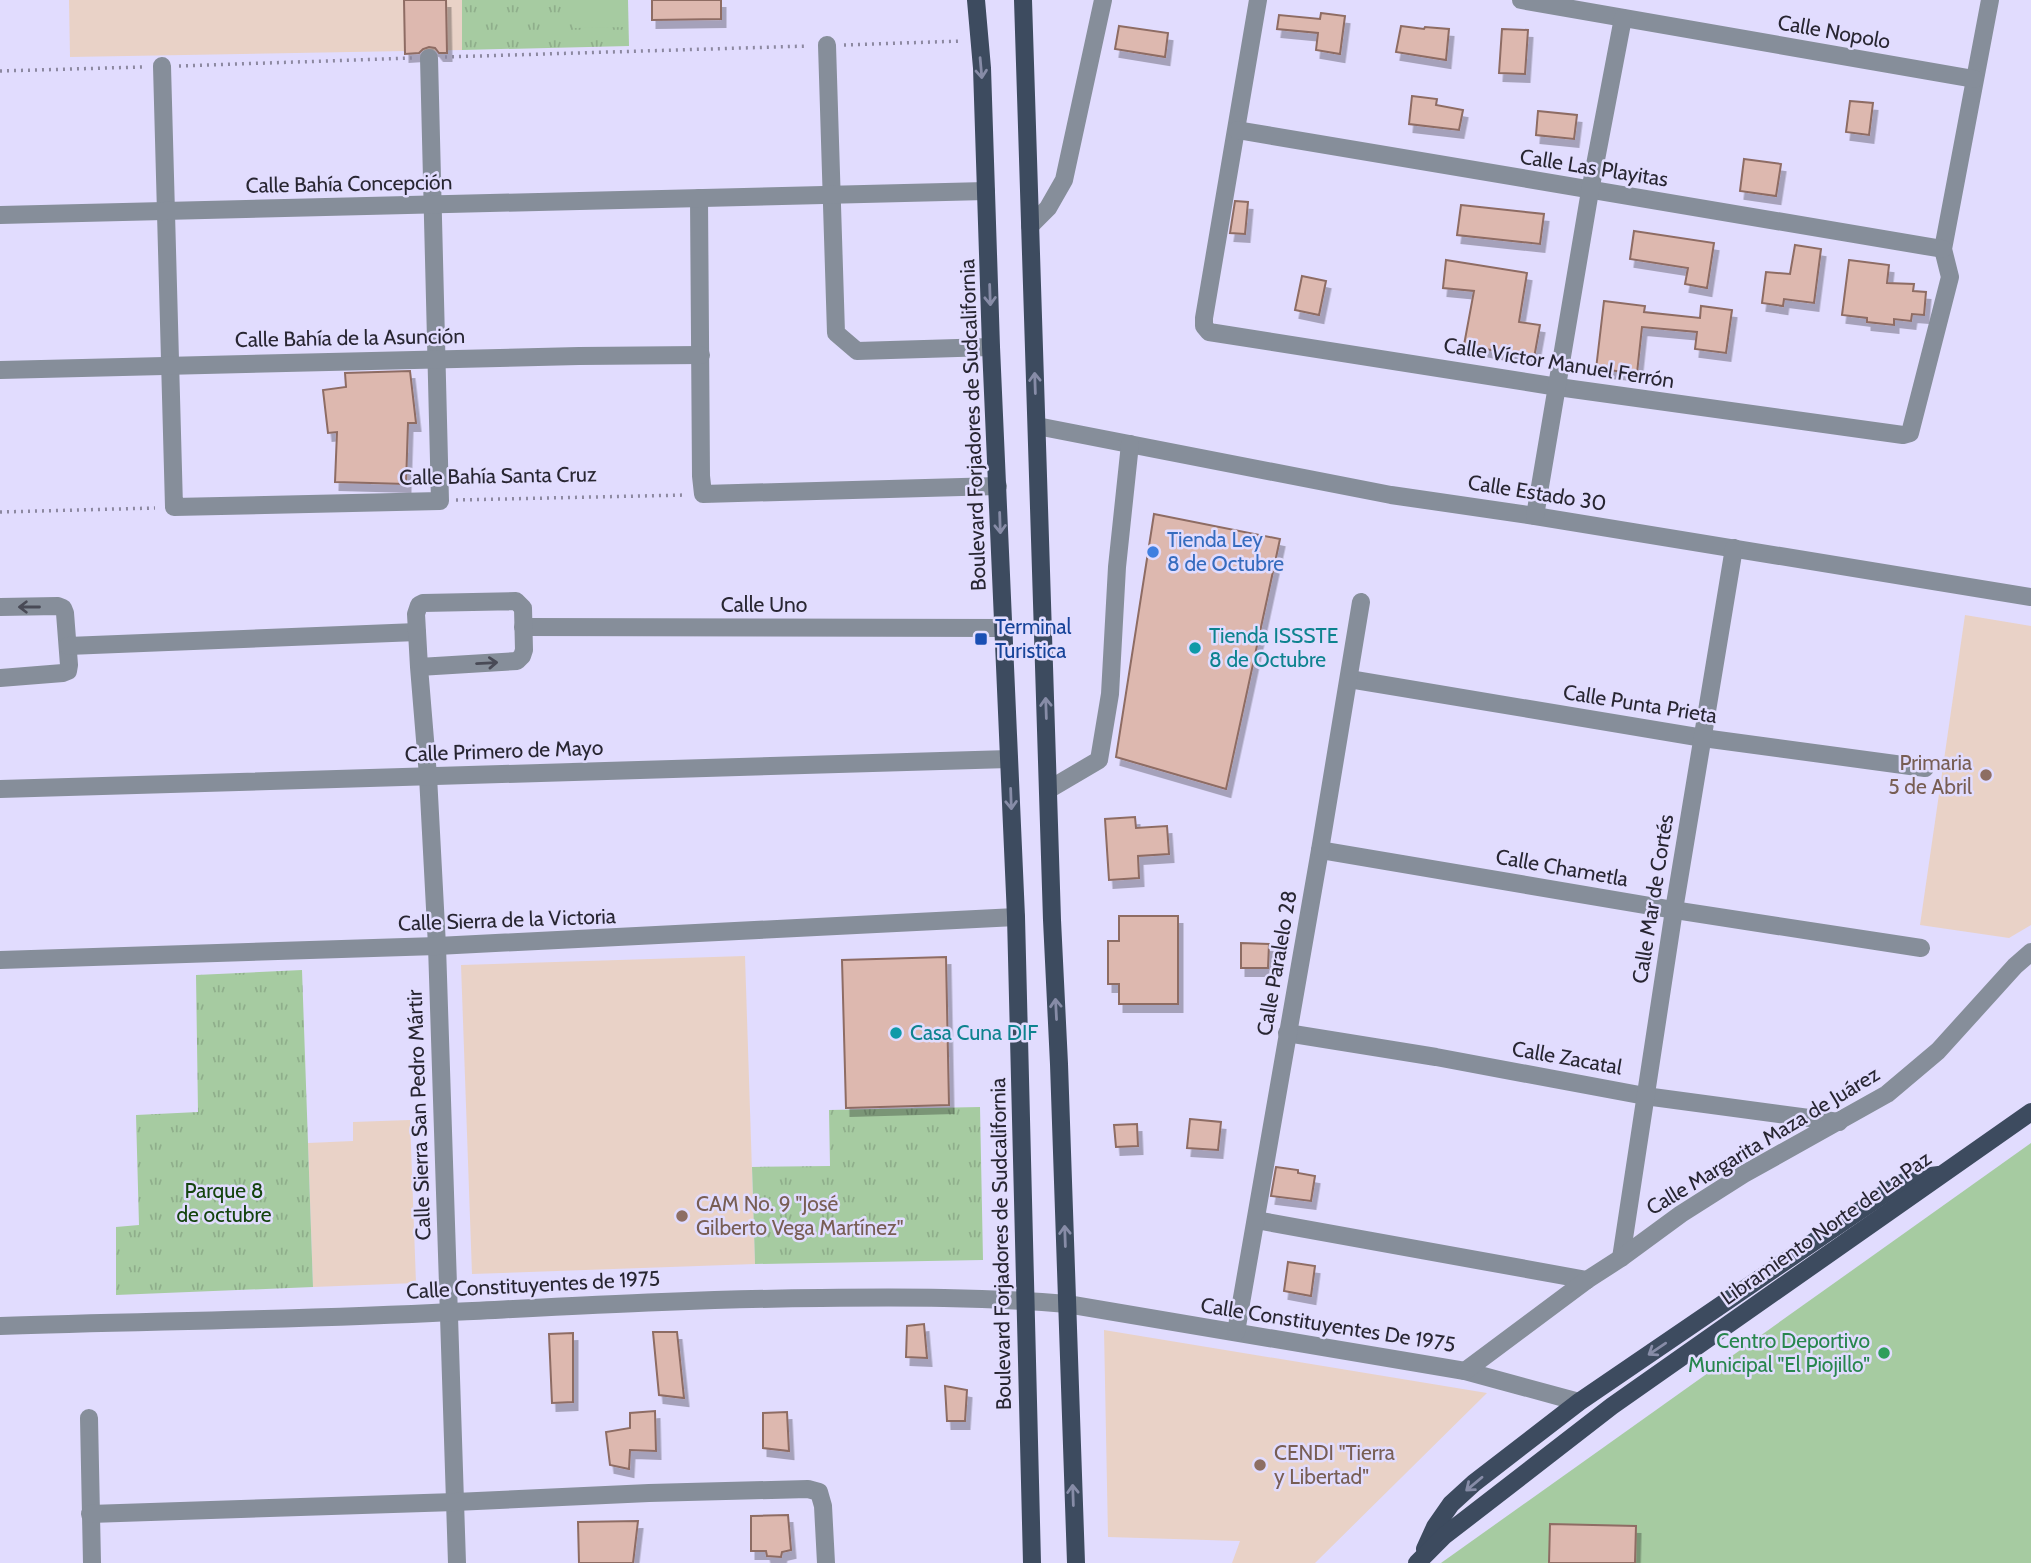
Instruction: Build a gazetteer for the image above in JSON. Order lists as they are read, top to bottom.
{
  "streets": {
    "main road": ["Boulevard Forjadores de Sudcalifornia", "Libramiento Norte de La Paz"],
    "street": [
      "Calle Nopolo",
      "Calle Las Playitas",
      "Calle Bahía Concepción",
      "Calle Bahía de la Asunción",
      "Calle Víctor Manuel Ferrón",
      "Calle Bahía Santa Cruz",
      "Calle Estado 30",
      "Calle Uno",
      "Calle Punta Prieta",
      "Calle Primero de Mayo",
      "Calle Chametla",
      "Calle Mar de Cortés",
      "Calle Sierra de la Victoria",
      "Calle Paralelo 28",
      "Calle Zacatal",
      "Calle Sierra San Pedro Mártir",
      "Calle Margarita Maza de Juárez",
      "Calle Constituyentes de 1975",
      "Calle Constituyentes De 1975"
    ]
  },
  "crossings": [
    ["Calle Las Playitas", "Calle Víctor Manuel Ferrón"],
    ["Calle Bahía Concepción", "Boulevard Forjadores de Sudcalifornia"],
    ["Boulevard Forjadores de Sudcalifornia", "Calle Uno"],
    ["Boulevard Forjadores de Sudcalifornia", "Calle Primero de Mayo"],
    ["Boulevard Forjadores de Sudcalifornia", "Calle Sierra de la Victoria"],
    ["Boulevard Forjadores de Sudcalifornia", "Calle Constituyentes de 1975"],
    ["Calle Estado 30", "Calle Mar de Cortés"],
    ["Calle Uno", "Calle Sierra San Pedro Mártir"],
    ["Calle Punta Prieta", "Calle Mar de Cortés"],
    ["Calle Punta Prieta", "Calle Paralelo 28"],
    ["Calle Primero de Mayo", "Calle Sierra San Pedro Mártir"],
    ["Calle Chametla", "Calle Mar de Cortés"],
    ["Calle Chametla", "Calle Paralelo 28"],
    ["Calle Mar de Cortés", "Calle Zacatal"],
    ["Calle Mar de Cortés", "Calle Margarita Maza de Juárez"],
    ["Calle Sierra de la Victoria", "Calle Sierra San Pedro Mártir"],
    ["Calle Paralelo 28", "Calle Zacatal"],
    ["Calle Paralelo 28", "Calle Constituyentes De 1975"],
    ["Calle Zacatal", "Calle Margarita Maza de Juárez"],
    ["Calle Sierra San Pedro Mártir", "Calle Constituyentes de 1975"],
    ["Calle Margarita Maza de Juárez", "Calle Constituyentes De 1975"],
    ["Calle Constituyentes de 1975", "Calle Constituyentes De 1975"]
  ],
  "parks": ["Parque 8 de octubre"],
  "places": {
    "other": [
      "Tienda Ley 8 de Octubre",
      "Tienda ISSSTE 8 de Octubre",
      "Primaria 5 de Abril",
      "Casa Cuna DIF",
      "CAM No. 9 \"José Gilberto Vega Martínez\"",
      "Centro Deportivo Municipal \"El Piojillo\"",
      "CENDI \"Tierra y Libertad\""
    ],
    "transit": ["Terminal Turistica"]
  }
}
